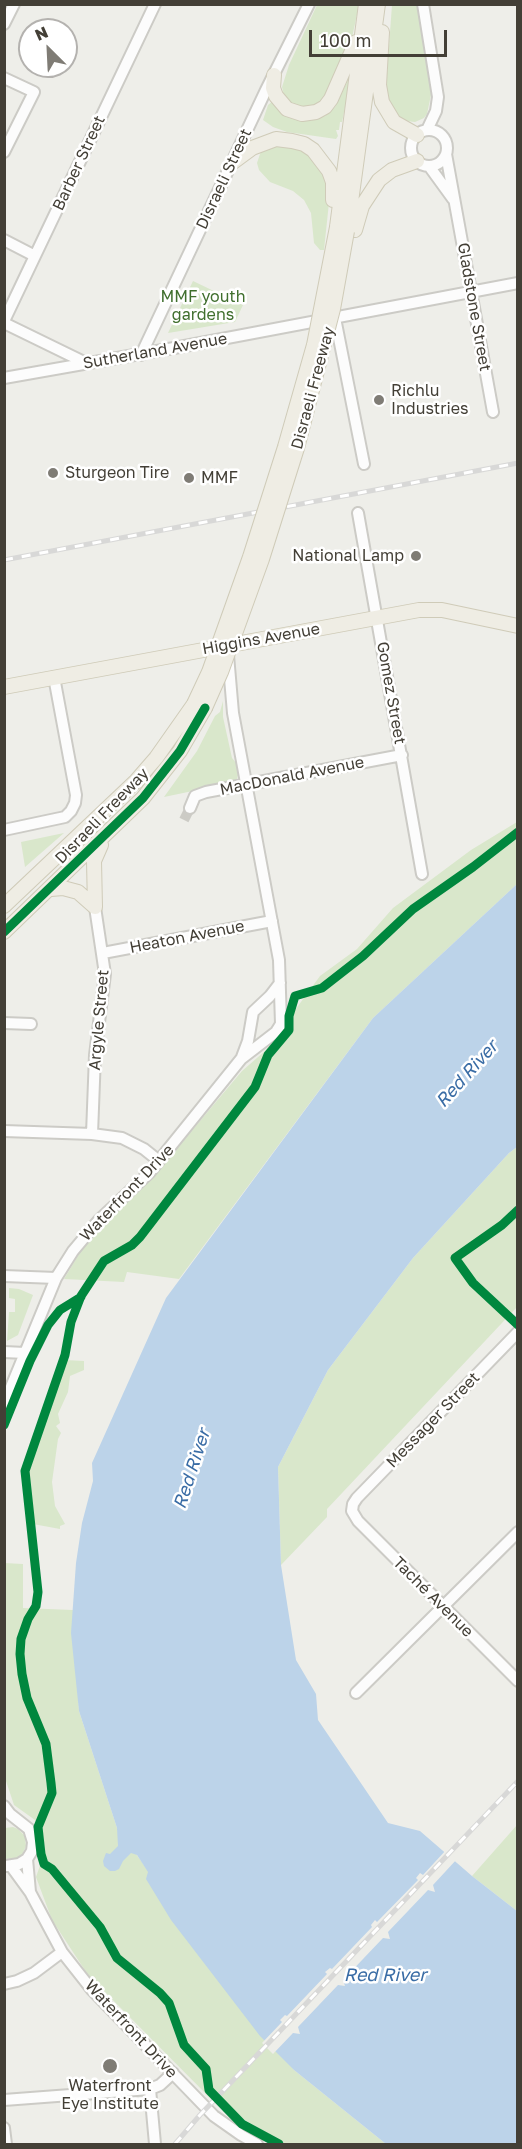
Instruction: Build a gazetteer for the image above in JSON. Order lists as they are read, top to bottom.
{
  "streets": {
    "main road": ["Disraeli Freeway", "Higgins Avenue"],
    "street": [
      "Barber Street",
      "Disraeli Street",
      "Gladstone Street",
      "Sutherland Avenue",
      "Gomez Street",
      "MacDonald Avenue",
      "Heaton Avenue",
      "Argyle Street",
      "Waterfront Drive",
      "Messager Street",
      "Taché Avenue"
    ]
  },
  "crossings": [
    ["Disraeli Street", "Sutherland Avenue"],
    ["Gladstone Street", "Sutherland Avenue"],
    ["Higgins Avenue", "Gomez Street"],
    ["Higgins Avenue", "Waterfront Drive"],
    ["Gomez Street", "MacDonald Avenue"],
    ["MacDonald Avenue", "Waterfront Drive"],
    ["Heaton Avenue", "Argyle Street"],
    ["Heaton Avenue", "Waterfront Drive"],
    ["Messager Street", "Taché Avenue"]
  ],
  "water": ["Red River"],
  "parks": ["MMF youth gardens"],
  "places": [
    "Richlu Industries",
    "Sturgeon Tire",
    "MMF",
    "National Lamp",
    "Waterfront Eye Institute"
  ],
  "scale_bar": "100 m",
  "north": "top left"
}
